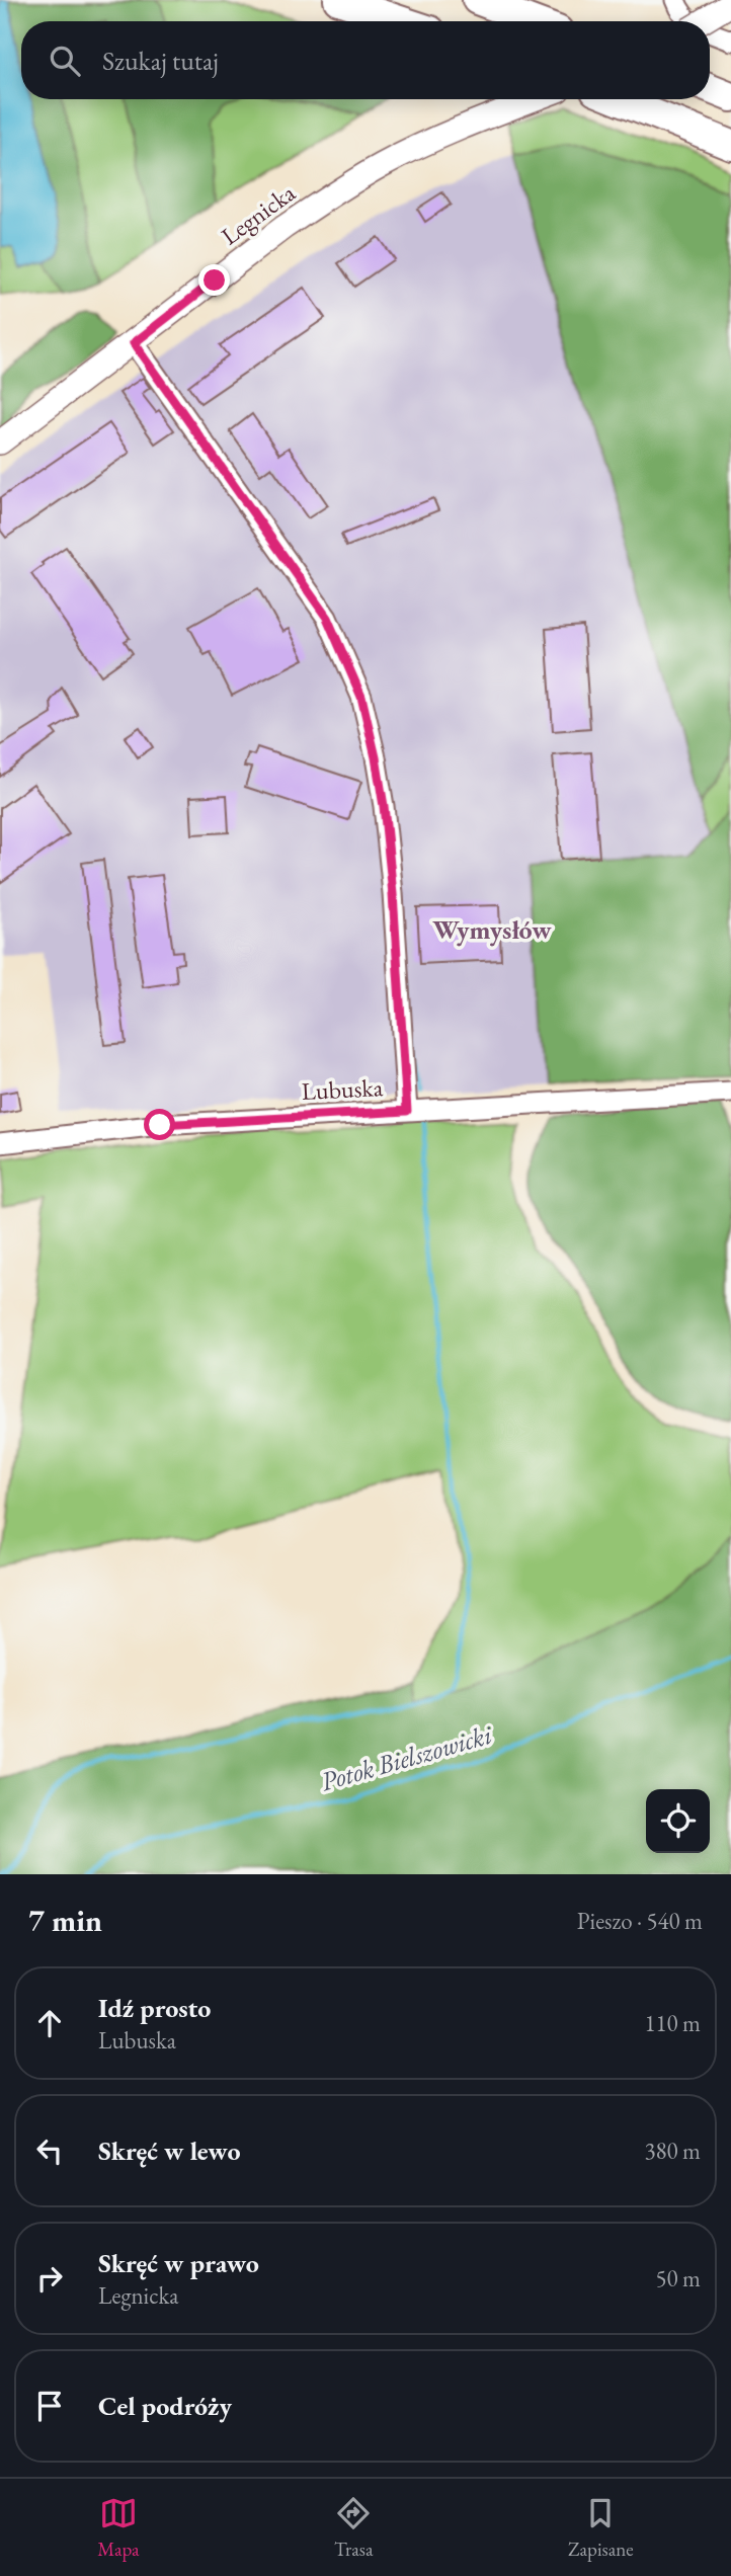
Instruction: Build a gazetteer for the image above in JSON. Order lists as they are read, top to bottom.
{
  "streets": {
    "main road": ["Legnicka"],
    "street": ["Lubuska"]
  },
  "districts": ["Wymysłów"],
  "water": ["Potok Bielszowicki"],
  "page": {
    "search": "Szukaj tutaj",
    "heading": ["7 min", "Pieszo · 540 m"],
    "list": [
      ["Idź prosto", "Lubuska", "110 m"],
      ["Skręć w lewo", "380 m"],
      ["Skręć w prawo", "Legnicka", "50 m"],
      "Cel podróży"
    ],
    "nav": ["Mapa", "Trasa", "Zapisane"]
  }
}
